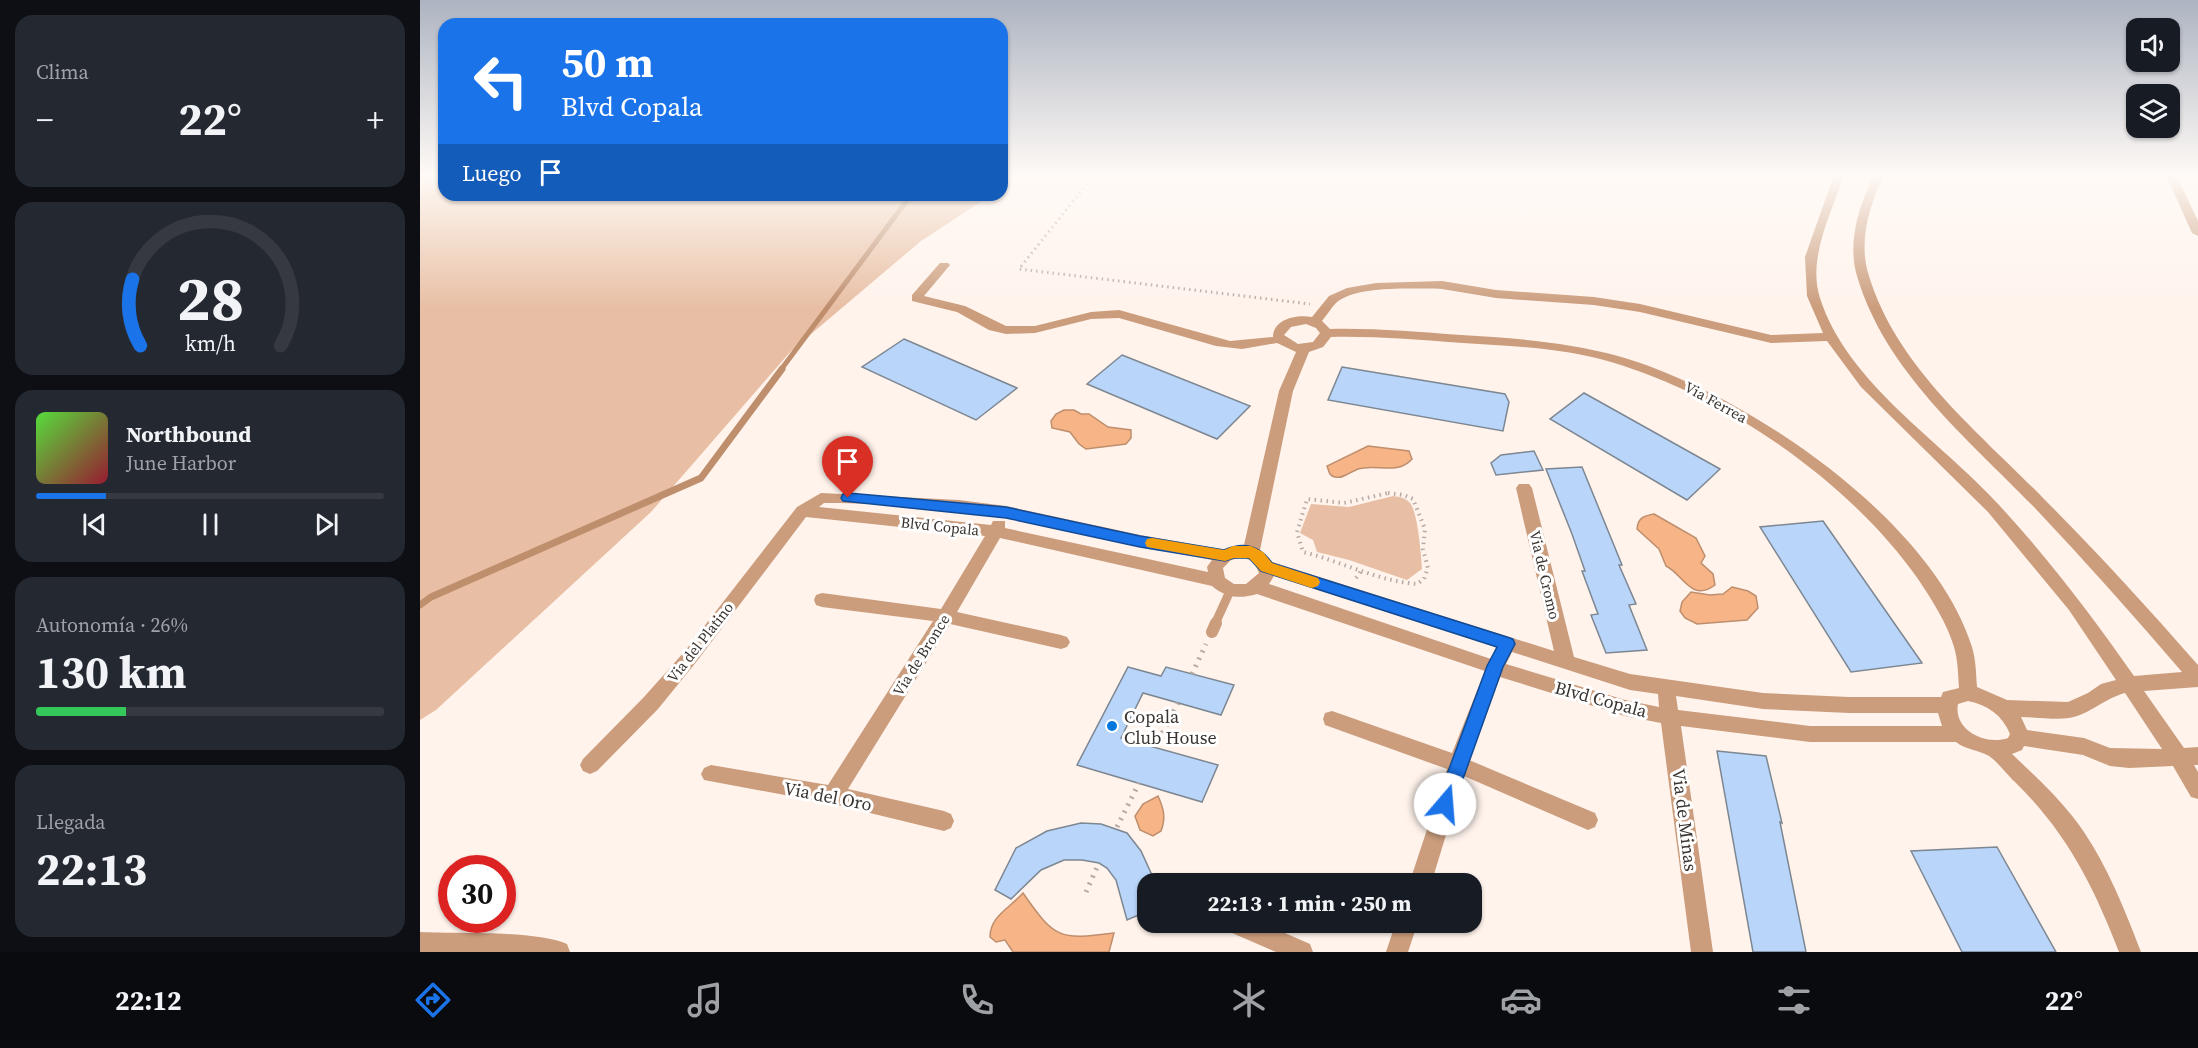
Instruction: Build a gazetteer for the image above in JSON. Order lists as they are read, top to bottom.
{
  "streets": {
    "street": [
      "Via Ferrea",
      "Blvd Copala",
      "Via de Cromo",
      "Via del Platino",
      "Via de Bronce",
      "Via del Oro",
      "Via de Minas"
    ]
  },
  "crossings": [
    ["Via Ferrea", "Blvd Copala"],
    ["Blvd Copala", "Via de Cromo"],
    ["Blvd Copala", "Via del Platino"],
    ["Blvd Copala", "Via de Bronce"],
    ["Blvd Copala", "Via de Minas"],
    ["Via de Bronce", "Via del Oro"]
  ],
  "places": ["Copala Club House"],
  "page": {
    "tile": [
      "Clima",
      ["Autonomía · 26%", "130 km"],
      ["Llegada", "22:13"]
    ],
    "turn": ["50 m", "Blvd Copala"],
    "heat": ["−", "22°", "+"],
    "then": "Luego",
    "song": ["Northbound", "June Harbor"],
    "limit": "30",
    "trip": "22:13 · 1 min · 250 m",
    "tabs": ["22:12", "22°"],
    "gauge": ["28", "km/h"]
  }
}
